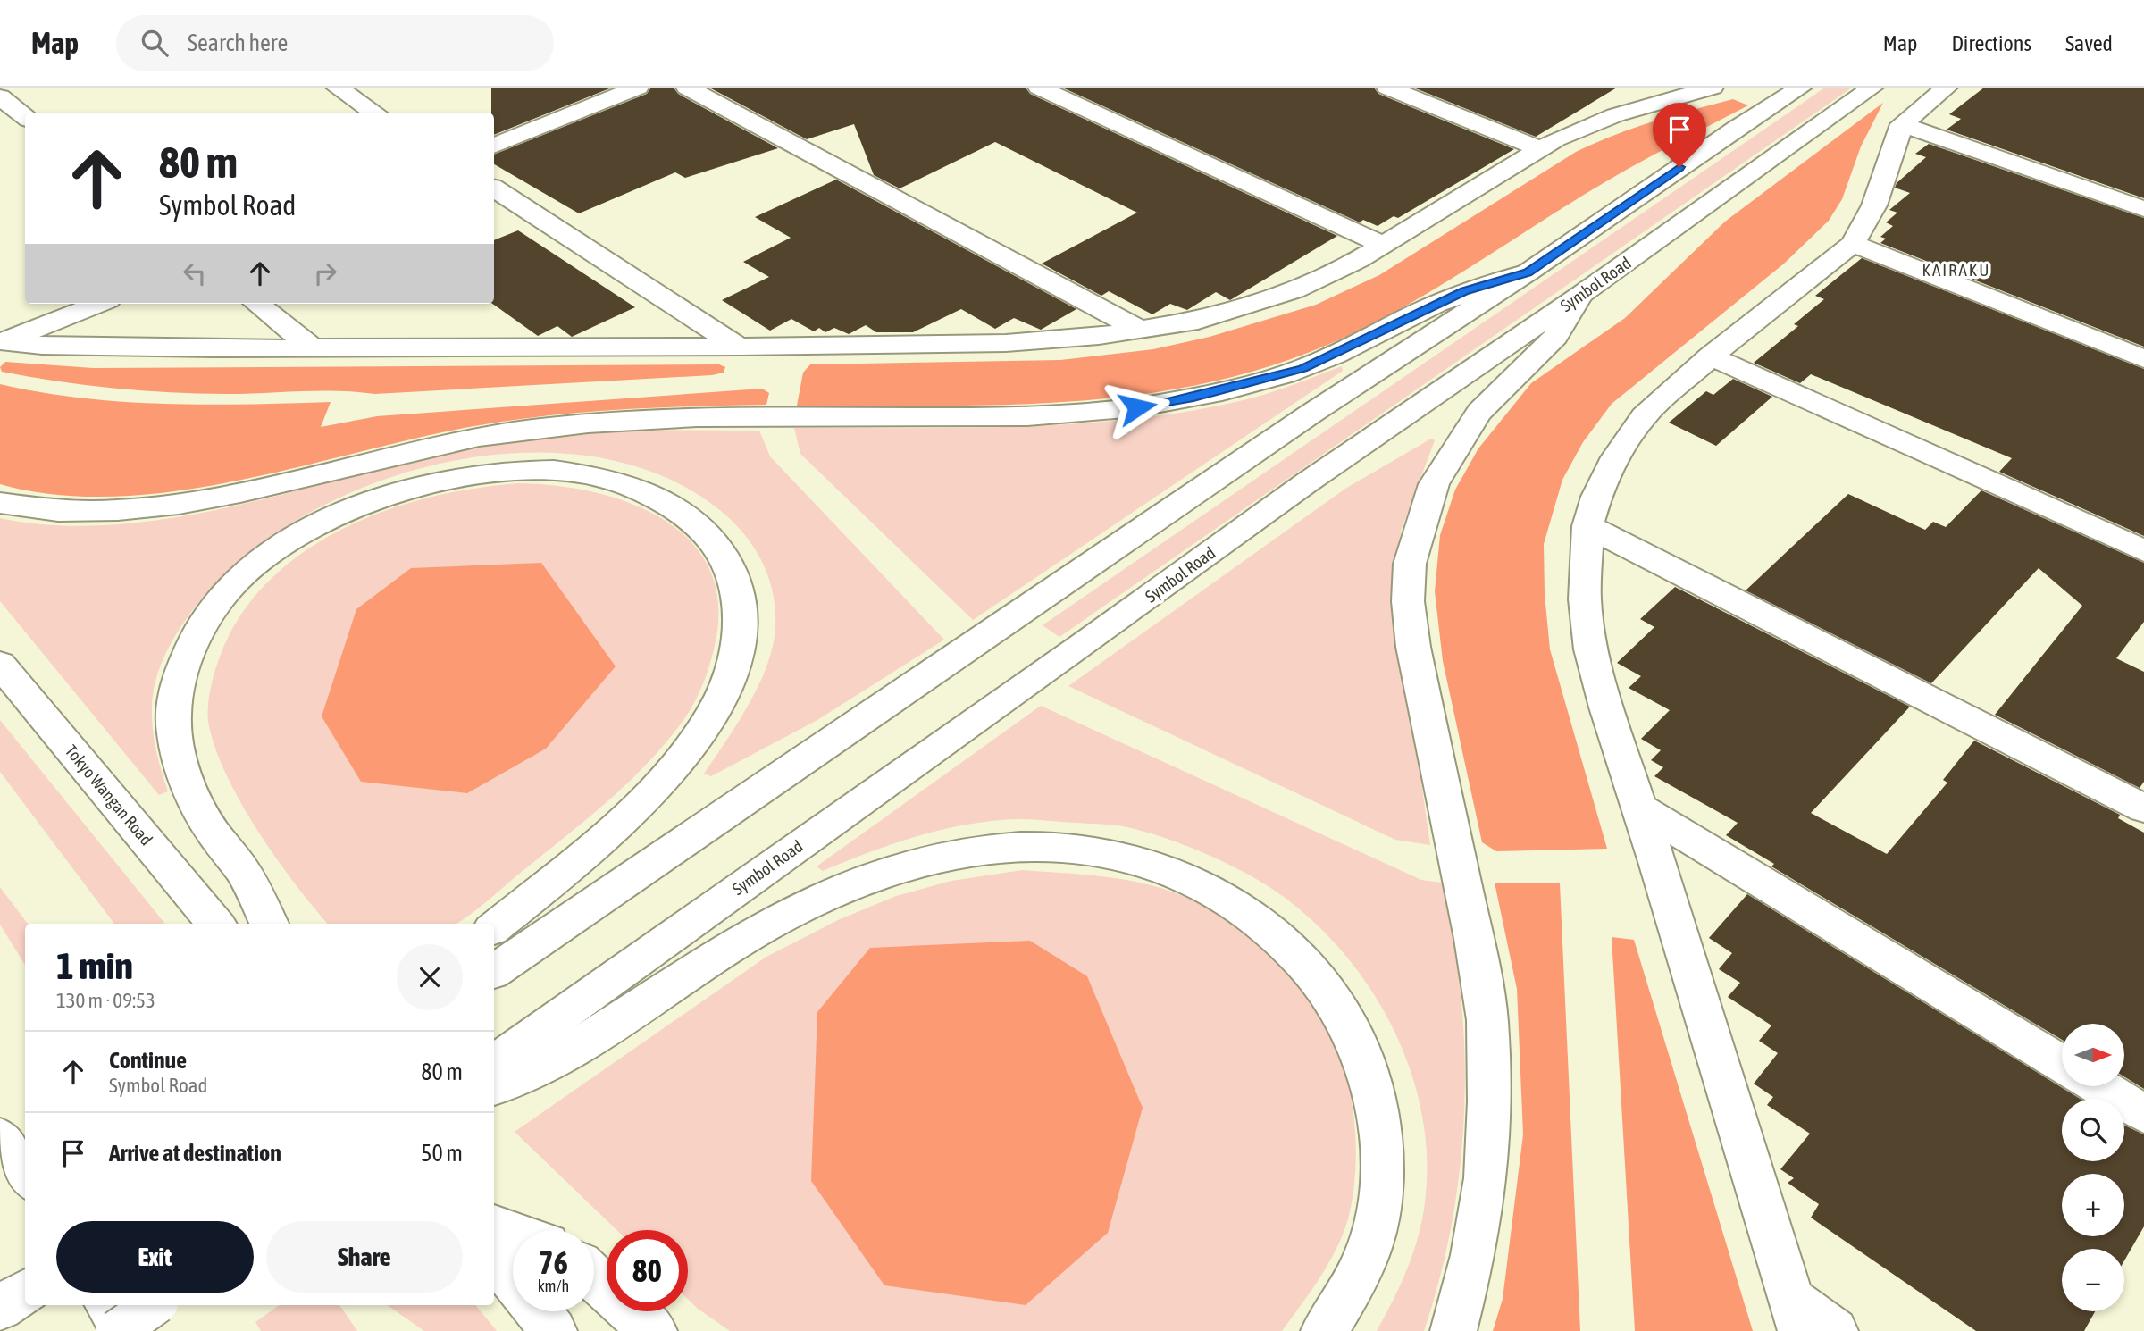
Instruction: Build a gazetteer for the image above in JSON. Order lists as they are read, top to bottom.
{
  "streets": {
    "main road": ["Symbol Road", "Tokyo Wangan Road"]
  },
  "districts": ["KAIRAKU"],
  "north": "right",
  "page": {
    "header": "Map",
    "search": "Search here",
    "nav": ["Map", "Directions", "Saved"],
    "turn": ["80 m", "Symbol Road"],
    "heading": ["1 min", "130 m · 09:53"],
    "map_buttons": ["+", "−"],
    "list": [
      {
        "name": "Continue",
        "note": "Symbol Road",
        "value": "80 m"
      },
      {
        "name": "Arrive at destination",
        "value": "50 m"
      }
    ],
    "buttons": ["Exit", "Share"],
    "speed": "76 km/h",
    "limit": "80"
  }
}
